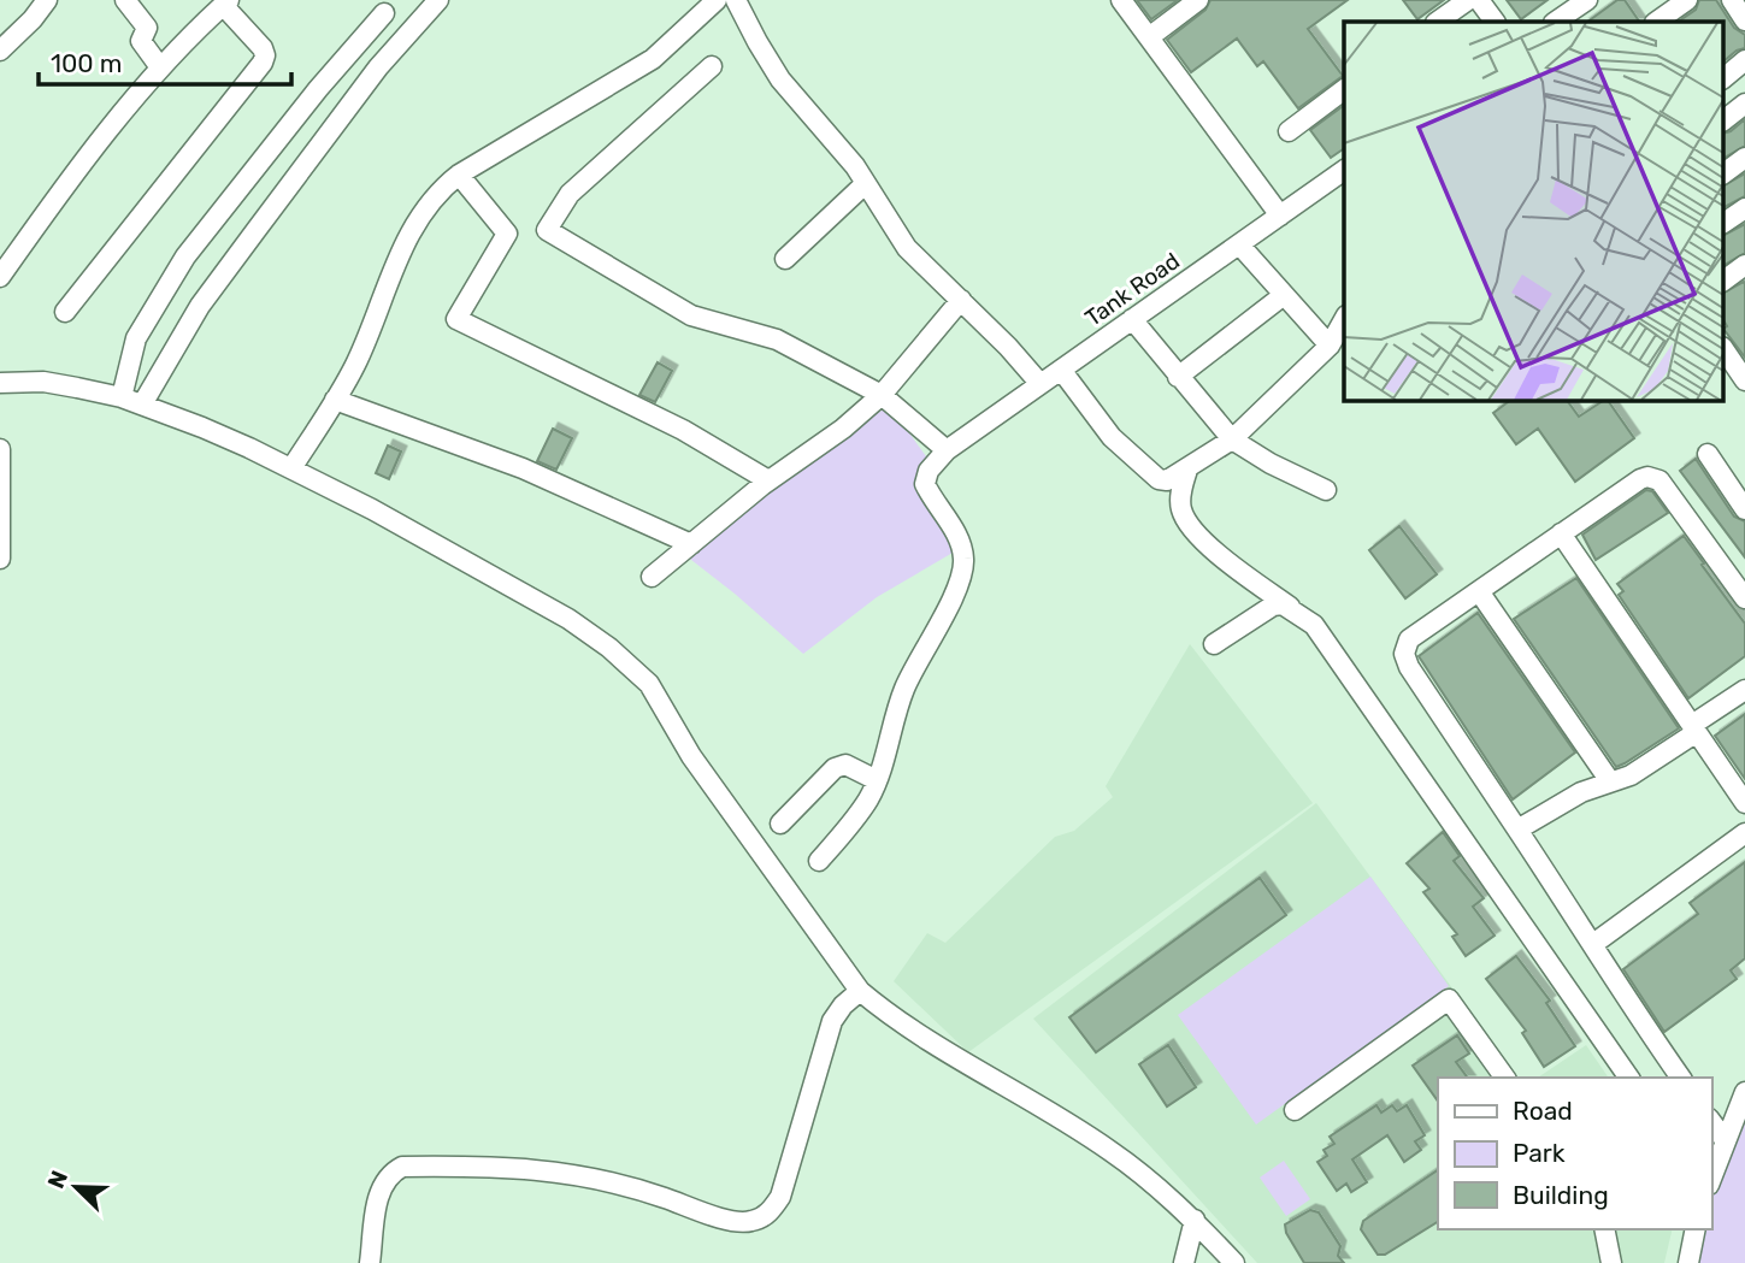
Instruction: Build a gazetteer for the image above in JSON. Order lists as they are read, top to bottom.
{
  "streets": {
    "street": ["Tank Road"]
  },
  "legend": ["Road", "Park", "Building"],
  "scale_bar": "100 m",
  "north": "top left"
}
